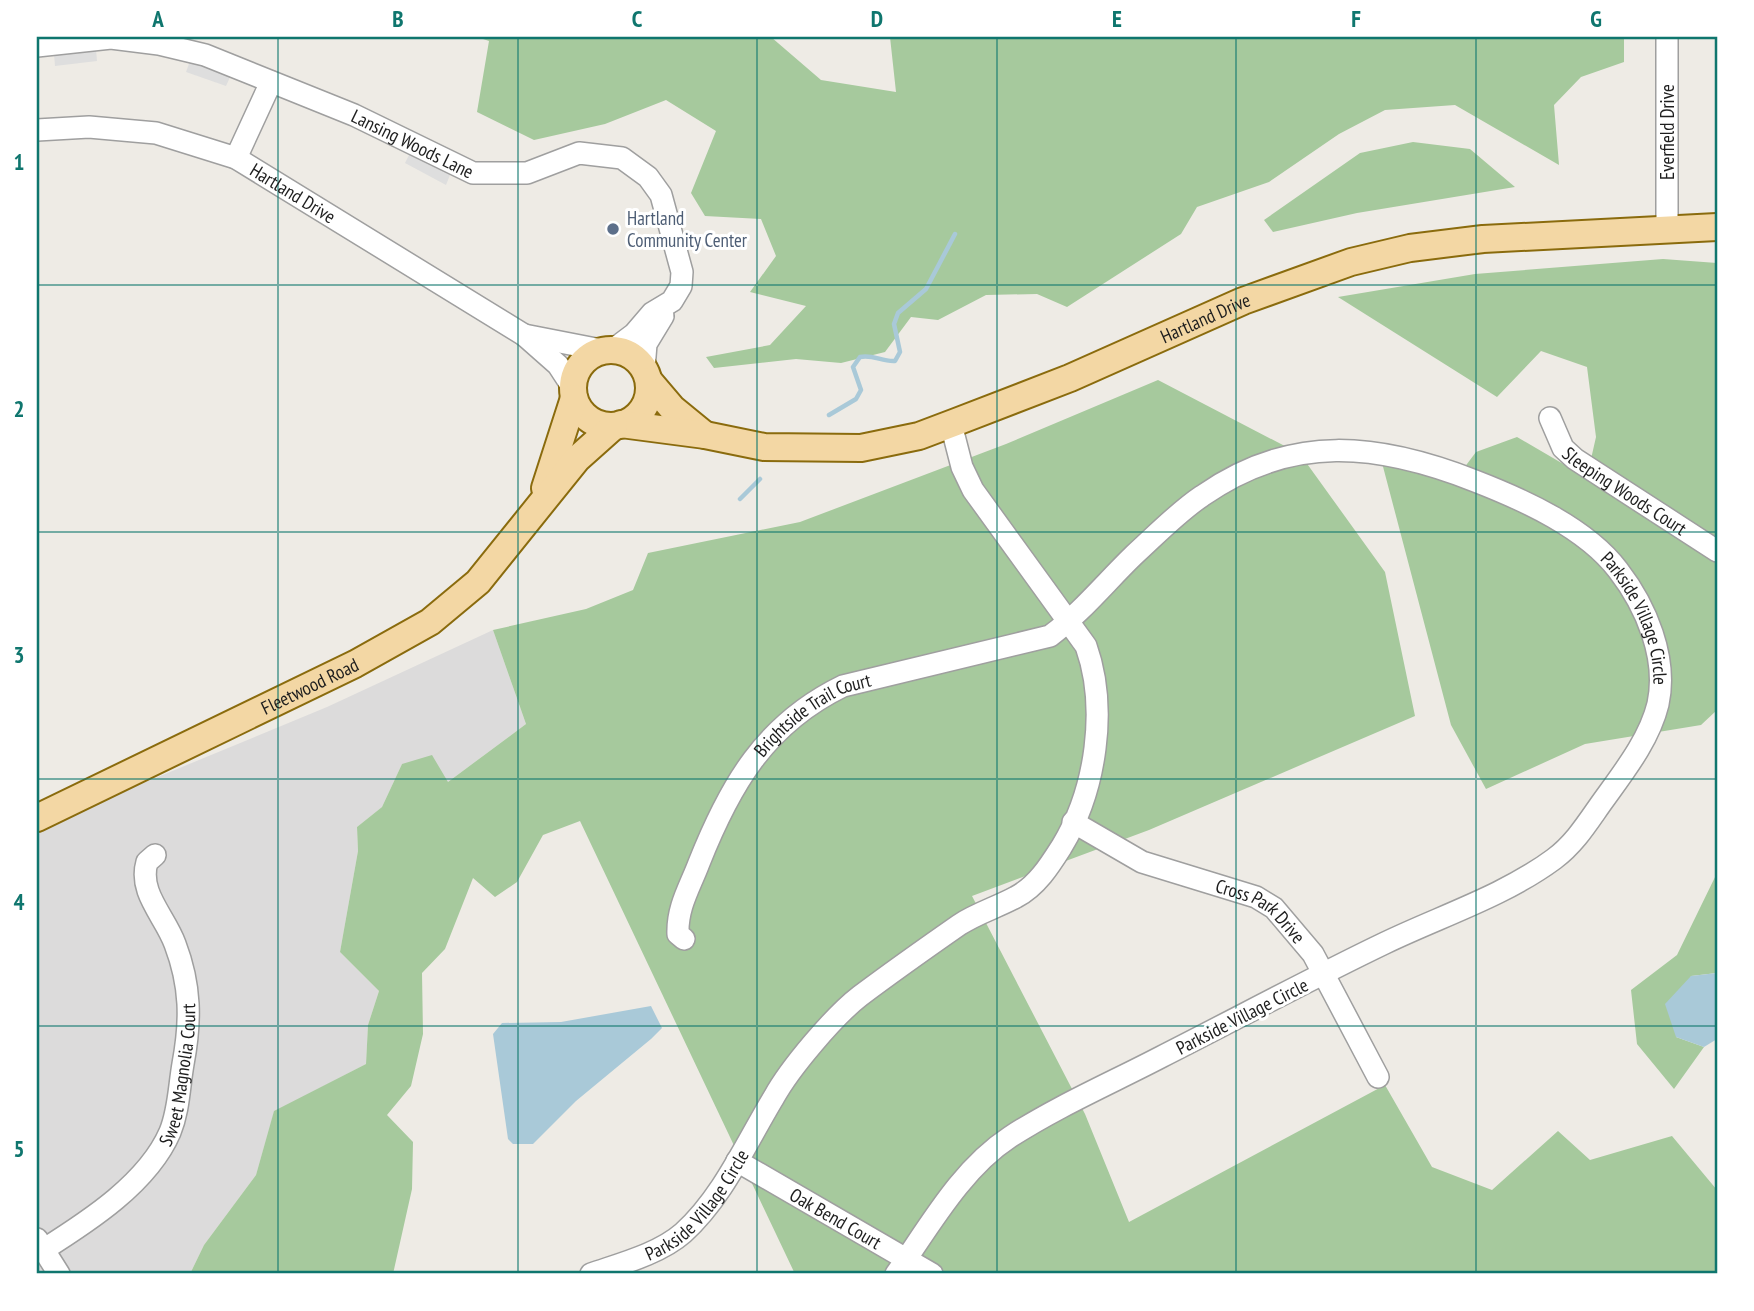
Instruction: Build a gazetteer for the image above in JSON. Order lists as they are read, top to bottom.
{
  "streets": {
    "main road": ["Hartland Drive", "Fleetwood Road"],
    "street": [
      "Everfield Drive",
      "Lansing Woods Lane",
      "Sleeping Woods Court",
      "Parkside Village Circle",
      "Brightside Trail Court",
      "Cross Park Drive",
      "Sweet Magnolia Court",
      "Oak Bend Court"
    ]
  },
  "crossings": [
    ["Everfield Drive", "Hartland Drive"],
    ["Lansing Woods Lane", "Hartland Drive"],
    ["Lansing Woods Lane", "Fleetwood Road"],
    ["Hartland Drive", "Parkside Village Circle"],
    ["Hartland Drive", "Fleetwood Road"],
    ["Parkside Village Circle", "Brightside Trail Court"],
    ["Parkside Village Circle", "Cross Park Drive"],
    ["Parkside Village Circle", "Oak Bend Court"]
  ],
  "places": ["Hartland Community Center"],
  "grid": {
    "columns": [
      "A",
      "B",
      "C",
      "D",
      "E",
      "F",
      "G"
    ],
    "rows": [
      "1",
      "2",
      "3",
      "4",
      "5"
    ]
  }
}
